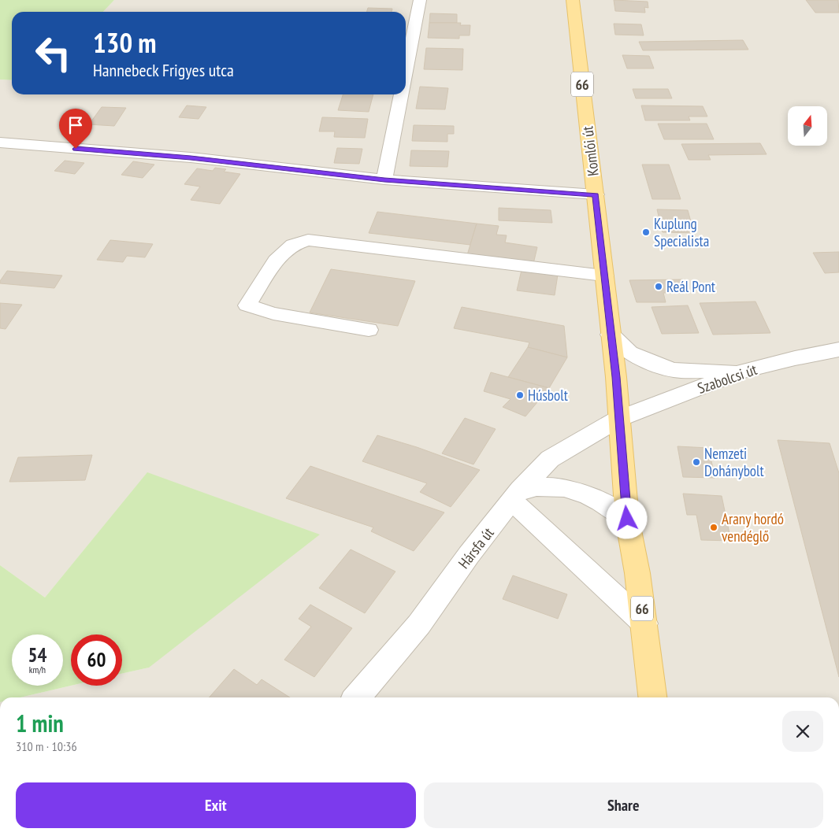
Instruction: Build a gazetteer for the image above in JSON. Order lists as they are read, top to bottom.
{
  "streets": {
    "main road": ["66", "Komlói út"],
    "street": ["Szabolcsi út", "Hársfa út"]
  },
  "crossings": [
    ["Komlói út", "Szabolcsi út"],
    ["Komlói út", "Hársfa út"],
    ["Szabolcsi út", "Hársfa út"]
  ],
  "places": [
    "Kuplung Specialista",
    "Reál Pont",
    "Húsbolt",
    "Nemzeti Dohánybolt",
    "Arany hordó vendéglő"
  ],
  "north": "top",
  "page": {
    "turn": ["130 m", "Hannebeck Frigyes utca"],
    "speed": "54 km/h",
    "limit": "60",
    "heading": ["1 min", "310 m · 10:36"],
    "buttons": ["Exit", "Share"]
  }
}
